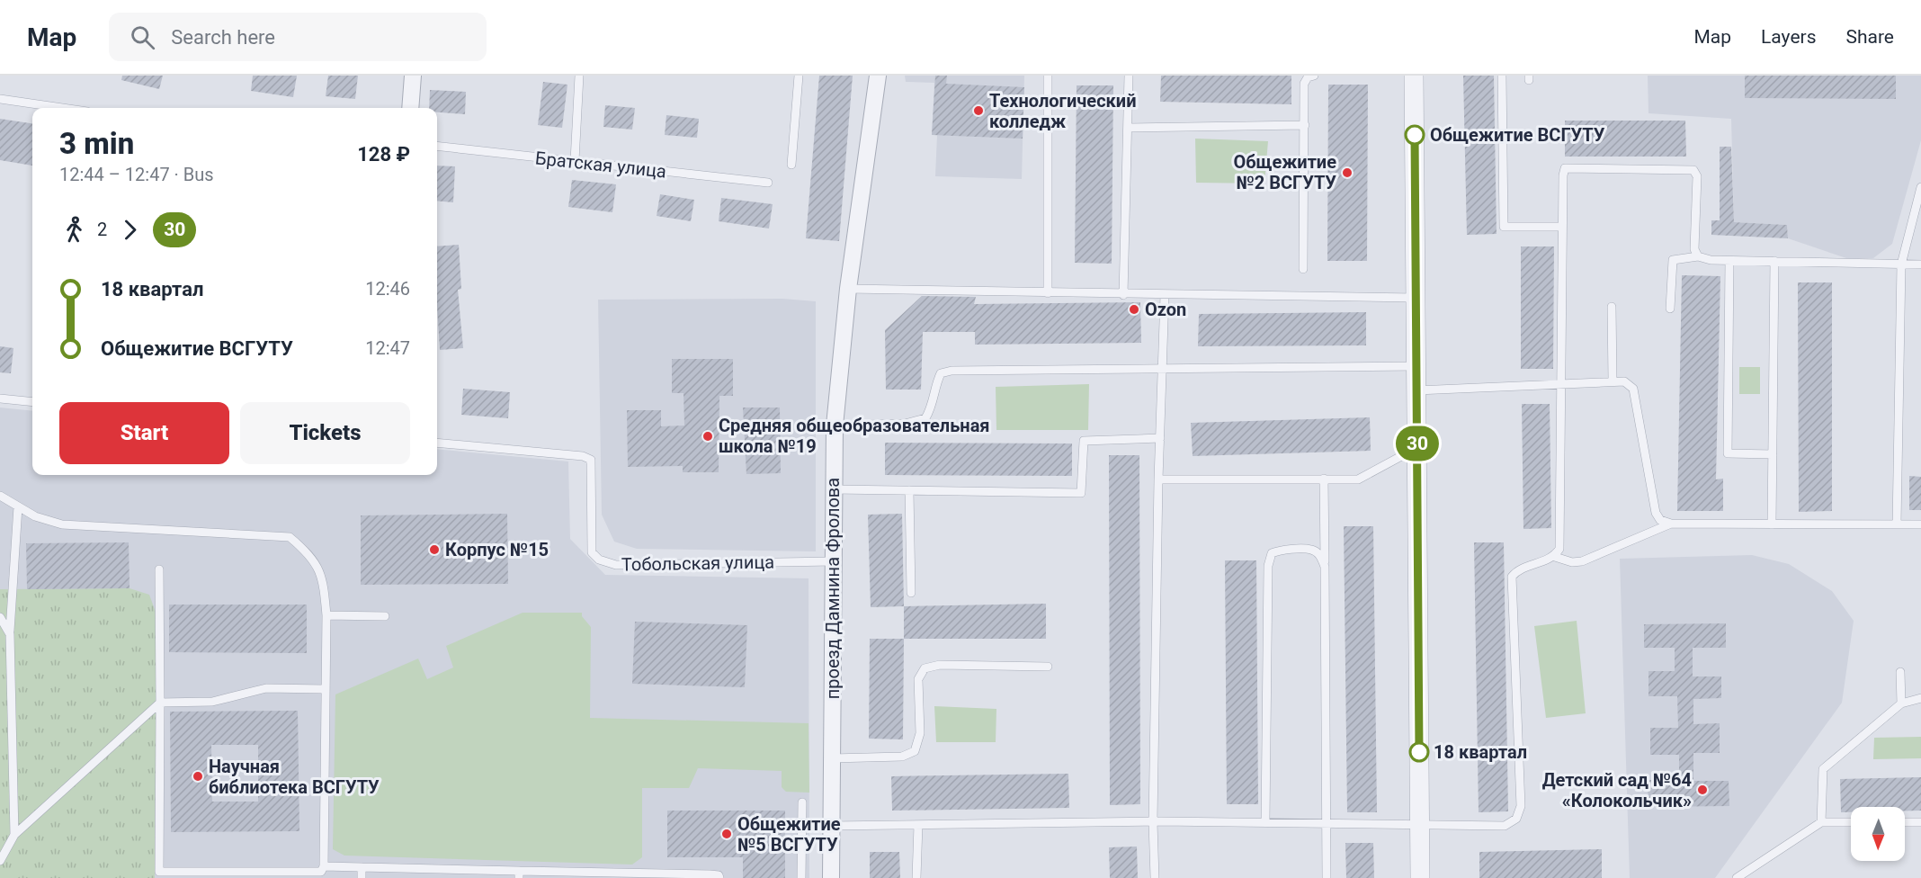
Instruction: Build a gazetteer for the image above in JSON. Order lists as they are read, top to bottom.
{
  "streets": {
    "street": ["проезд Дамнина Фролова"],
    "lane": ["Братская улица", "Тобольская улица"]
  },
  "crossings": [
    ["Тобольская улица", "проезд Дамнина Фролова"]
  ],
  "places": [
    "Технологический колледж",
    "Общежитие ВСГУТУ",
    "Общежитие №2 ВСГУТУ",
    "Ozon",
    "Средняя общеобразовательная школа №19",
    "Корпус №15",
    "18 квартал",
    "Научная библиотека ВСГУТУ",
    "Детский сад №64 «Колокольчик»",
    "Общежитие №5 ВСГУТУ"
  ],
  "lines": ["bus line 30"],
  "north": "bottom",
  "page": {
    "header": "Map",
    "search": "Search here",
    "nav": ["Map", "Layers", "Share"],
    "on_map": "30",
    "heading": ["3 min", "12:44 – 12:47 · Bus", "128 ₽"],
    "legs": ["2", "30"],
    "list": [
      {
        "name": "18 квартал",
        "value": "12:46"
      },
      {
        "name": "Общежитие ВСГУТУ",
        "value": "12:47"
      }
    ],
    "buttons": ["Start", "Tickets"]
  }
}
